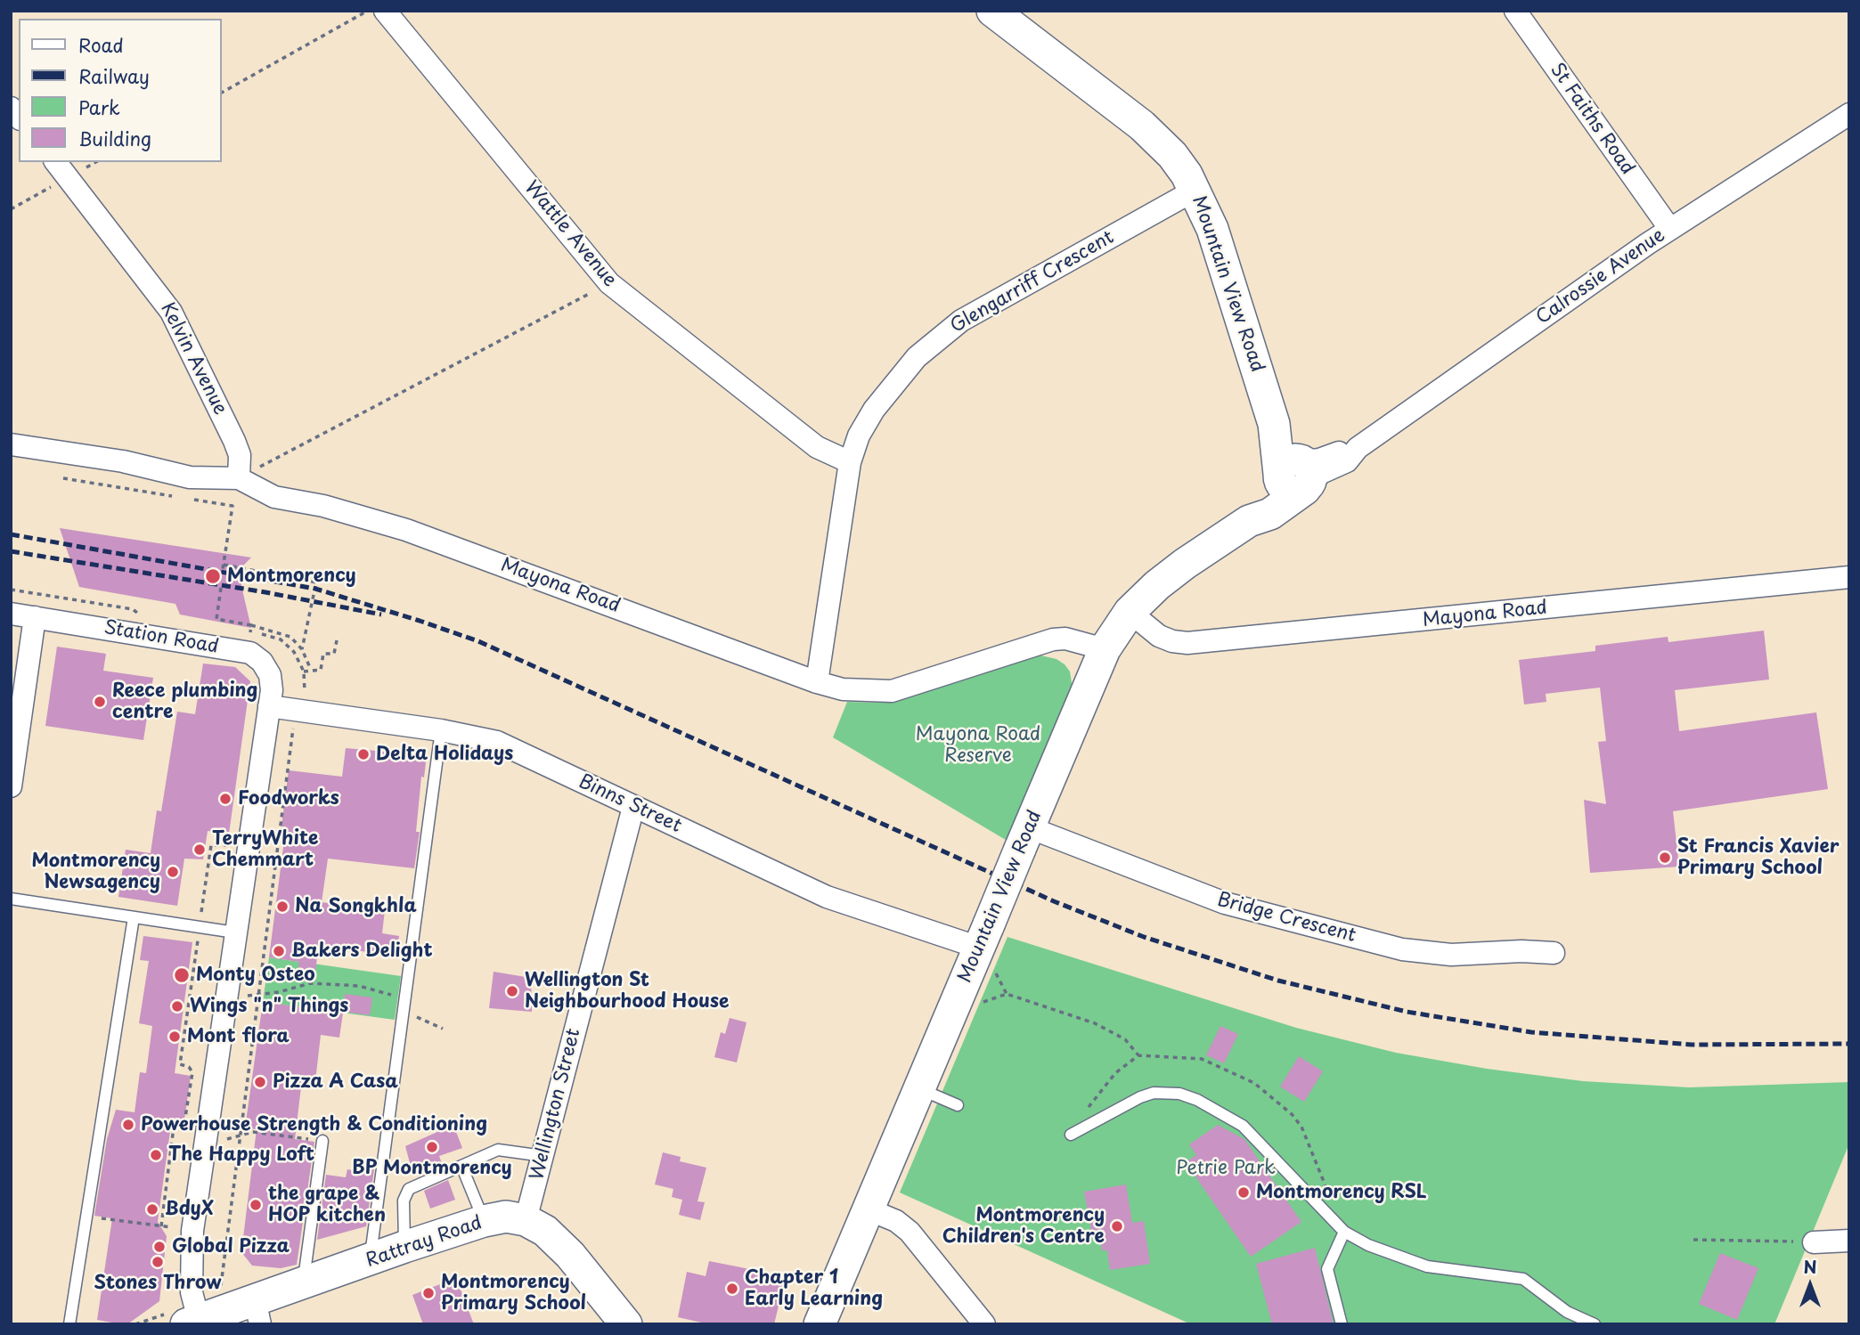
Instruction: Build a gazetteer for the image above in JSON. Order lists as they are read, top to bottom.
{
  "streets": {
    "street": [
      "St Faiths Road",
      "Wattle Avenue",
      "Calrossie Avenue",
      "Glengarriff Crescent",
      "Mountain View Road",
      "Kelvin Avenue",
      "Mayona Road",
      "Station Road",
      "Binns Street",
      "Bridge Crescent",
      "Wellington Street",
      "Rattray Road"
    ]
  },
  "crossings": [
    ["St Faiths Road", "Calrossie Avenue"],
    ["Wattle Avenue", "Glengarriff Crescent"],
    ["Calrossie Avenue", "Mountain View Road"],
    ["Glengarriff Crescent", "Mountain View Road"],
    ["Glengarriff Crescent", "Mayona Road"],
    ["Mountain View Road", "Mayona Road"],
    ["Mountain View Road", "Binns Street"],
    ["Mountain View Road", "Bridge Crescent"],
    ["Kelvin Avenue", "Mayona Road"],
    ["Station Road", "Binns Street"],
    ["Station Road", "Rattray Road"],
    ["Binns Street", "Wellington Street"],
    ["Wellington Street", "Rattray Road"]
  ],
  "parks": ["Mayona Road Reserve", "Petrie Park"],
  "places": [
    "Montmorency",
    "Reece plumbing centre",
    "Delta Holidays",
    "Foodworks",
    "TerryWhite Chemmart",
    "St Francis Xavier Primary School",
    "Montmorency Newsagency",
    "Na Songkhla",
    "Bakers Delight",
    "Monty Osteo",
    "Wellington St Neighbourhood House",
    "Wings \"n\" Things",
    "Mont flora",
    "Pizza A Casa",
    "Powerhouse Strength & Conditioning",
    "BP Montmorency",
    "The Happy Loft",
    "Montmorency RSL",
    "the grape & HOP kitchen",
    "BdyX",
    "Montmorency Children's Centre",
    "Global Pizza",
    "Stones Throw",
    "Chapter 1 Early Learning",
    "Montmorency Primary School"
  ],
  "legend": [
    "Road",
    "Railway",
    "Park",
    "Building"
  ],
  "north": "top"
}
